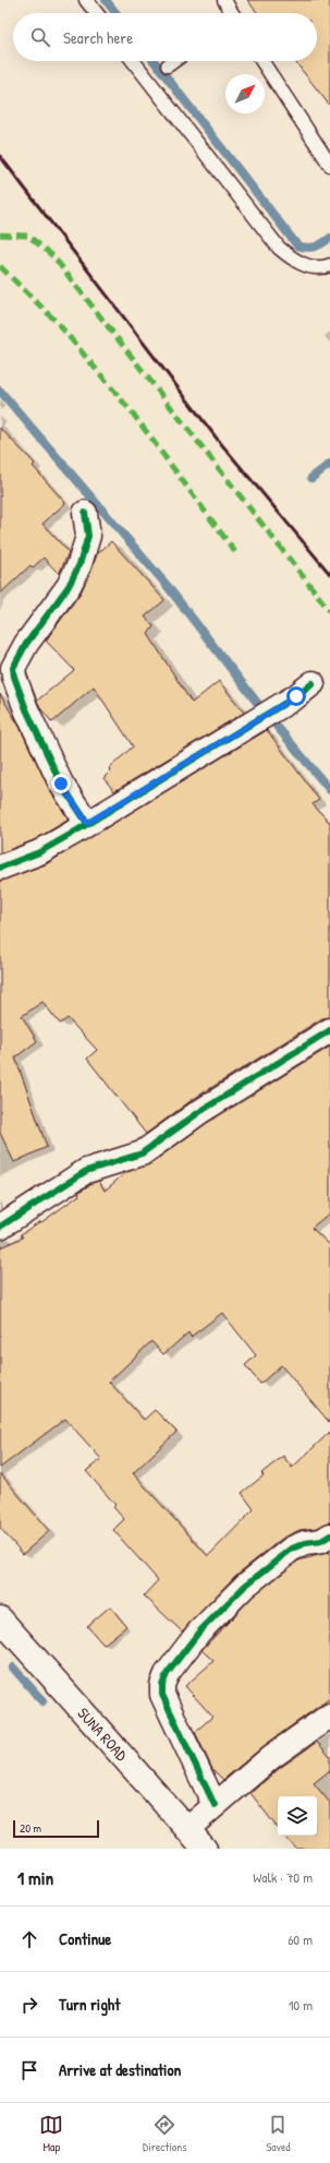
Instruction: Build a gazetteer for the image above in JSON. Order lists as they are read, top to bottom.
{
  "streets": {
    "street": ["SUNA ROAD"]
  },
  "scale_bar": "20 m",
  "north": "top right",
  "page": {
    "search": "Search here",
    "scale": "20 m",
    "heading": ["1 min", "Walk · 70 m"],
    "list": [
      ["Continue", "60 m"],
      ["Turn right", "10 m"],
      "Arrive at destination"
    ],
    "nav": ["Map", "Directions", "Saved"]
  }
}
